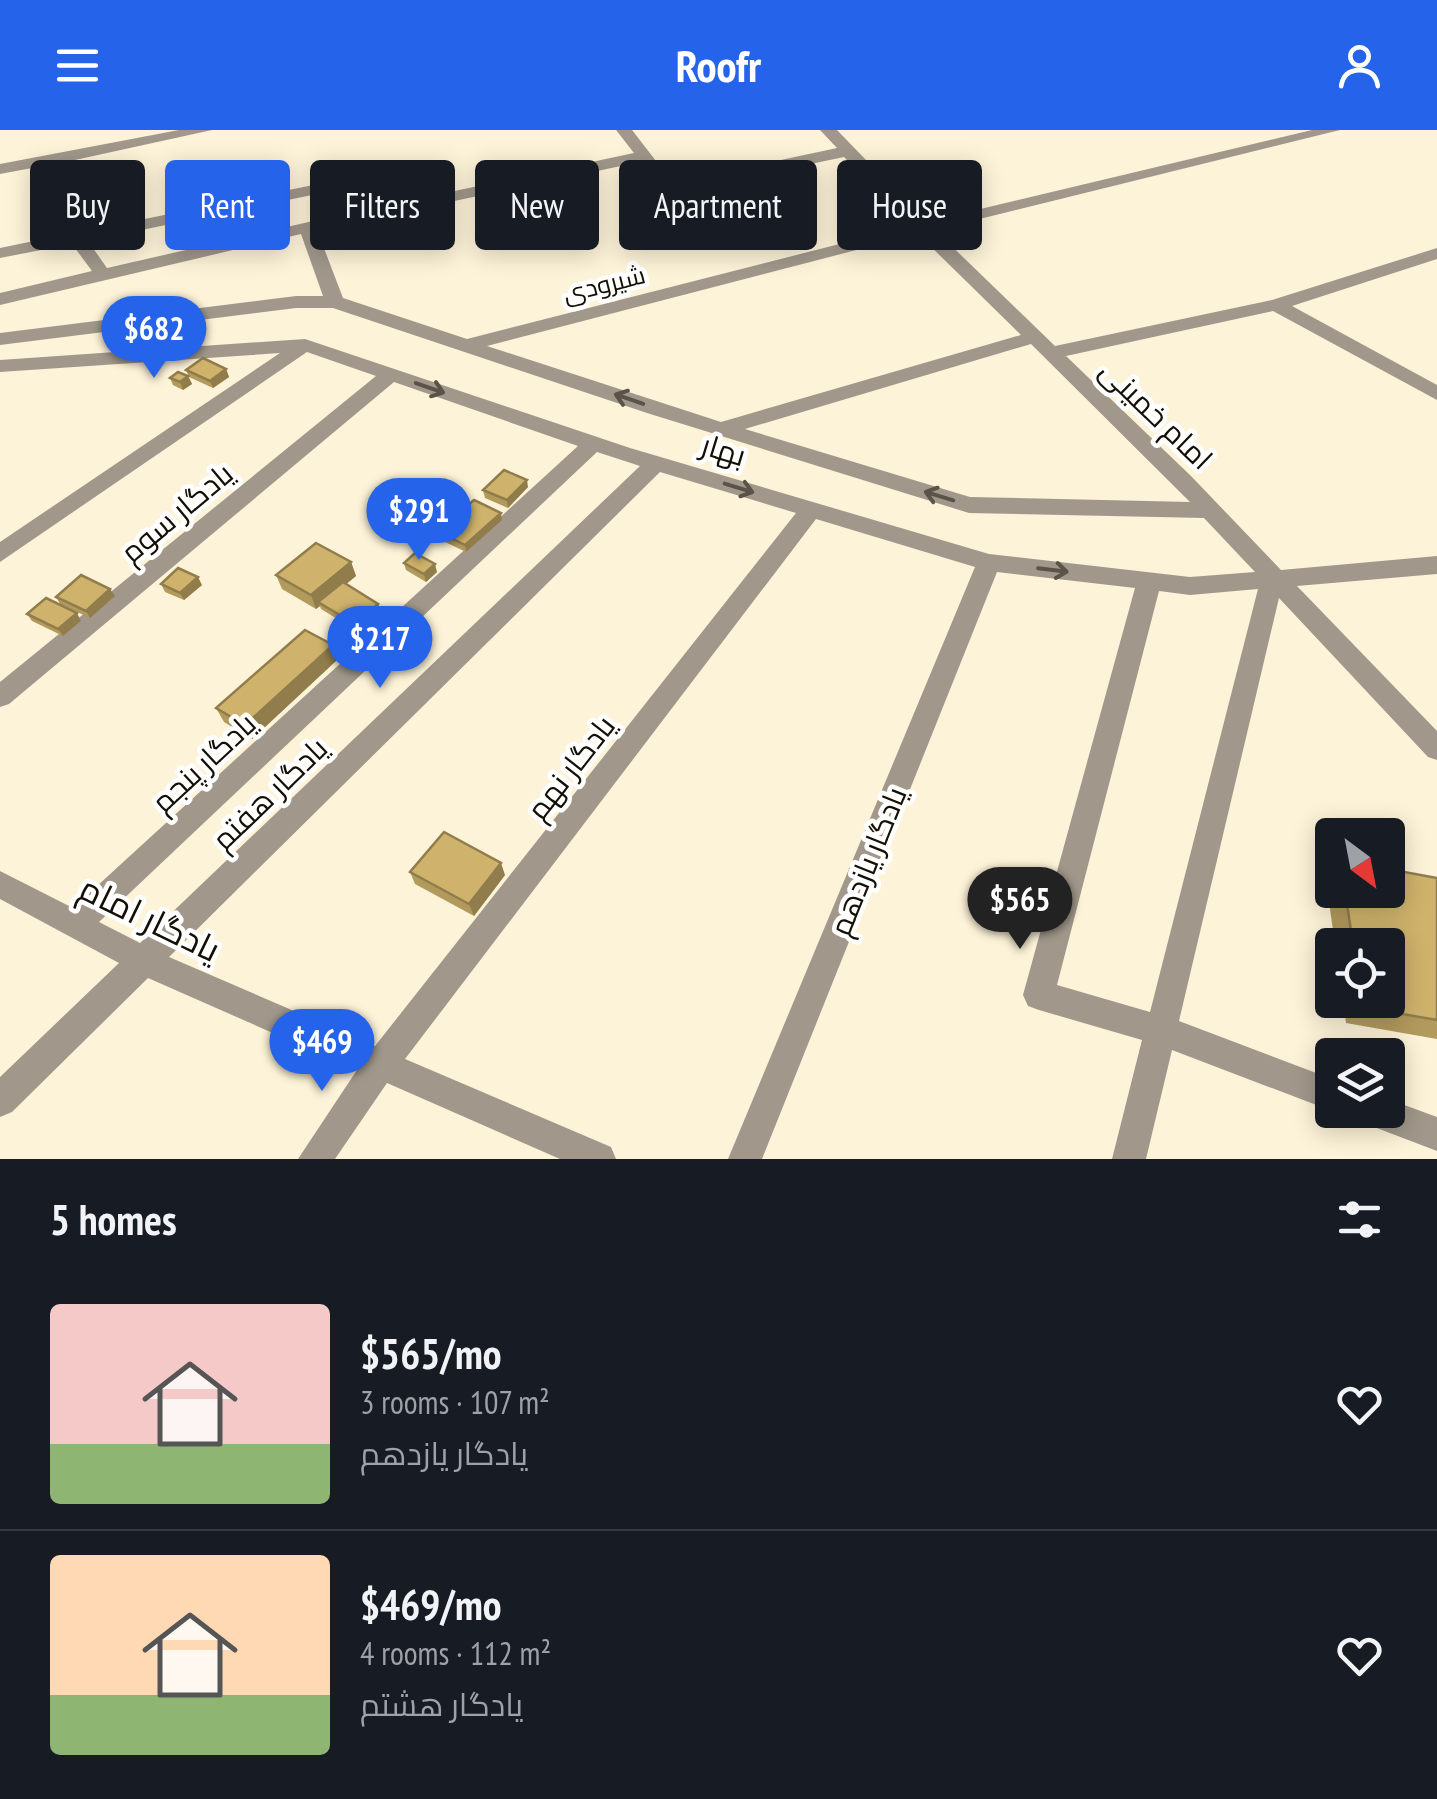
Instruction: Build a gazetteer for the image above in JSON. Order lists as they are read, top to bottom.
{
  "streets": {
    "street": [
      "شیرودی",
      "امام خمینی",
      "بهار",
      "یادگار سوم",
      "یادگار پنجم",
      "یادگار نهم",
      "یادگار هفتم",
      "یادگار یازدهم",
      "یادگار امام"
    ]
  },
  "crossings": [
    ["امام خمینی", "بهار"],
    ["بهار", "یادگار سوم"],
    ["بهار", "یادگار پنجم"],
    ["بهار", "یادگار نهم"],
    ["بهار", "یادگار هفتم"],
    ["بهار", "یادگار یازدهم"],
    ["یادگار پنجم", "یادگار امام"],
    ["یادگار نهم", "یادگار امام"],
    ["یادگار هفتم", "یادگار امام"]
  ],
  "north": "bottom right",
  "page": {
    "header": "Roofr",
    "chip": [
      "Buy",
      "Rent",
      "Filters",
      "New",
      "Apartment",
      "House"
    ],
    "price": [
      "$682",
      "$291",
      "$217",
      "$565",
      "$469"
    ],
    "heading": "5 homes",
    "list": [
      {
        "name": "$565/mo",
        "note": "3 rooms · 107 m² · یادگار یازدهم"
      },
      {
        "name": "$469/mo",
        "note": "4 rooms · 112 m² · یادگار هشتم"
      }
    ]
  }
}
